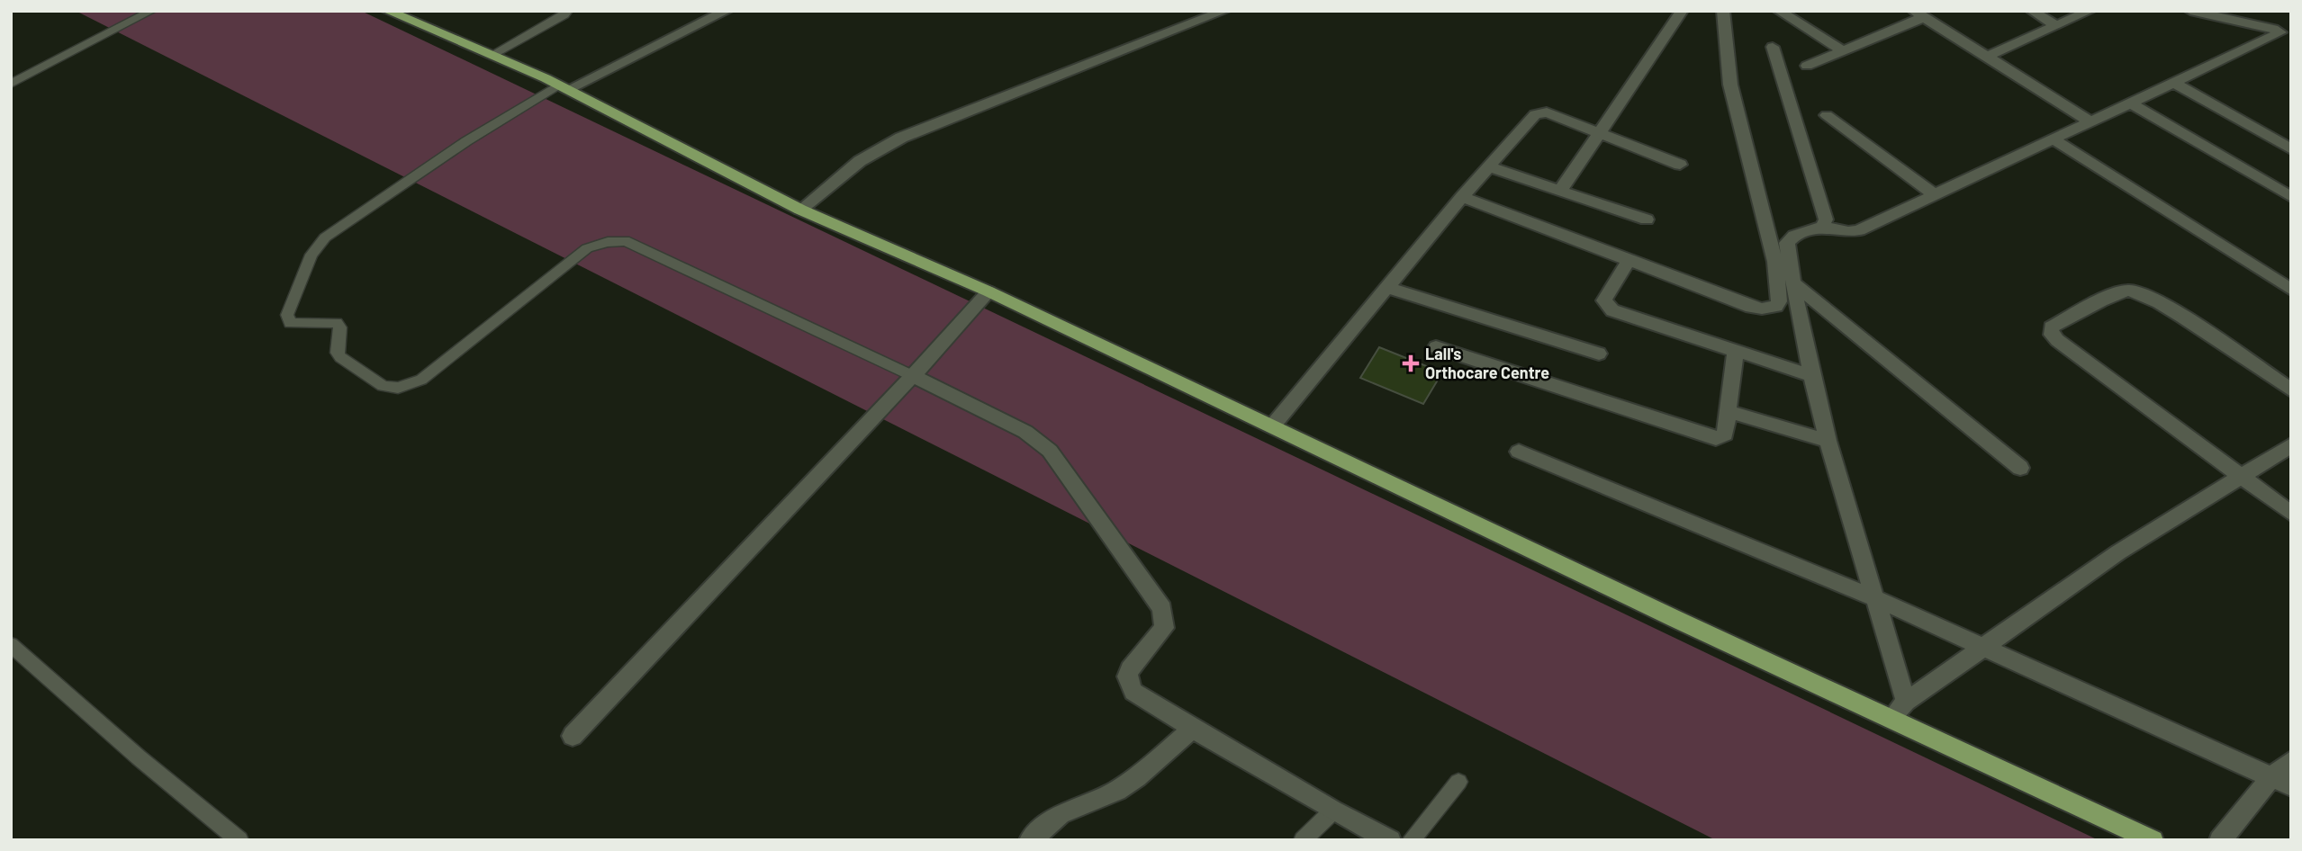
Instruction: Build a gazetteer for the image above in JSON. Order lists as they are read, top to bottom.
{
  "places": {
    "health": ["Lall's Orthocare Centre"]
  }
}
